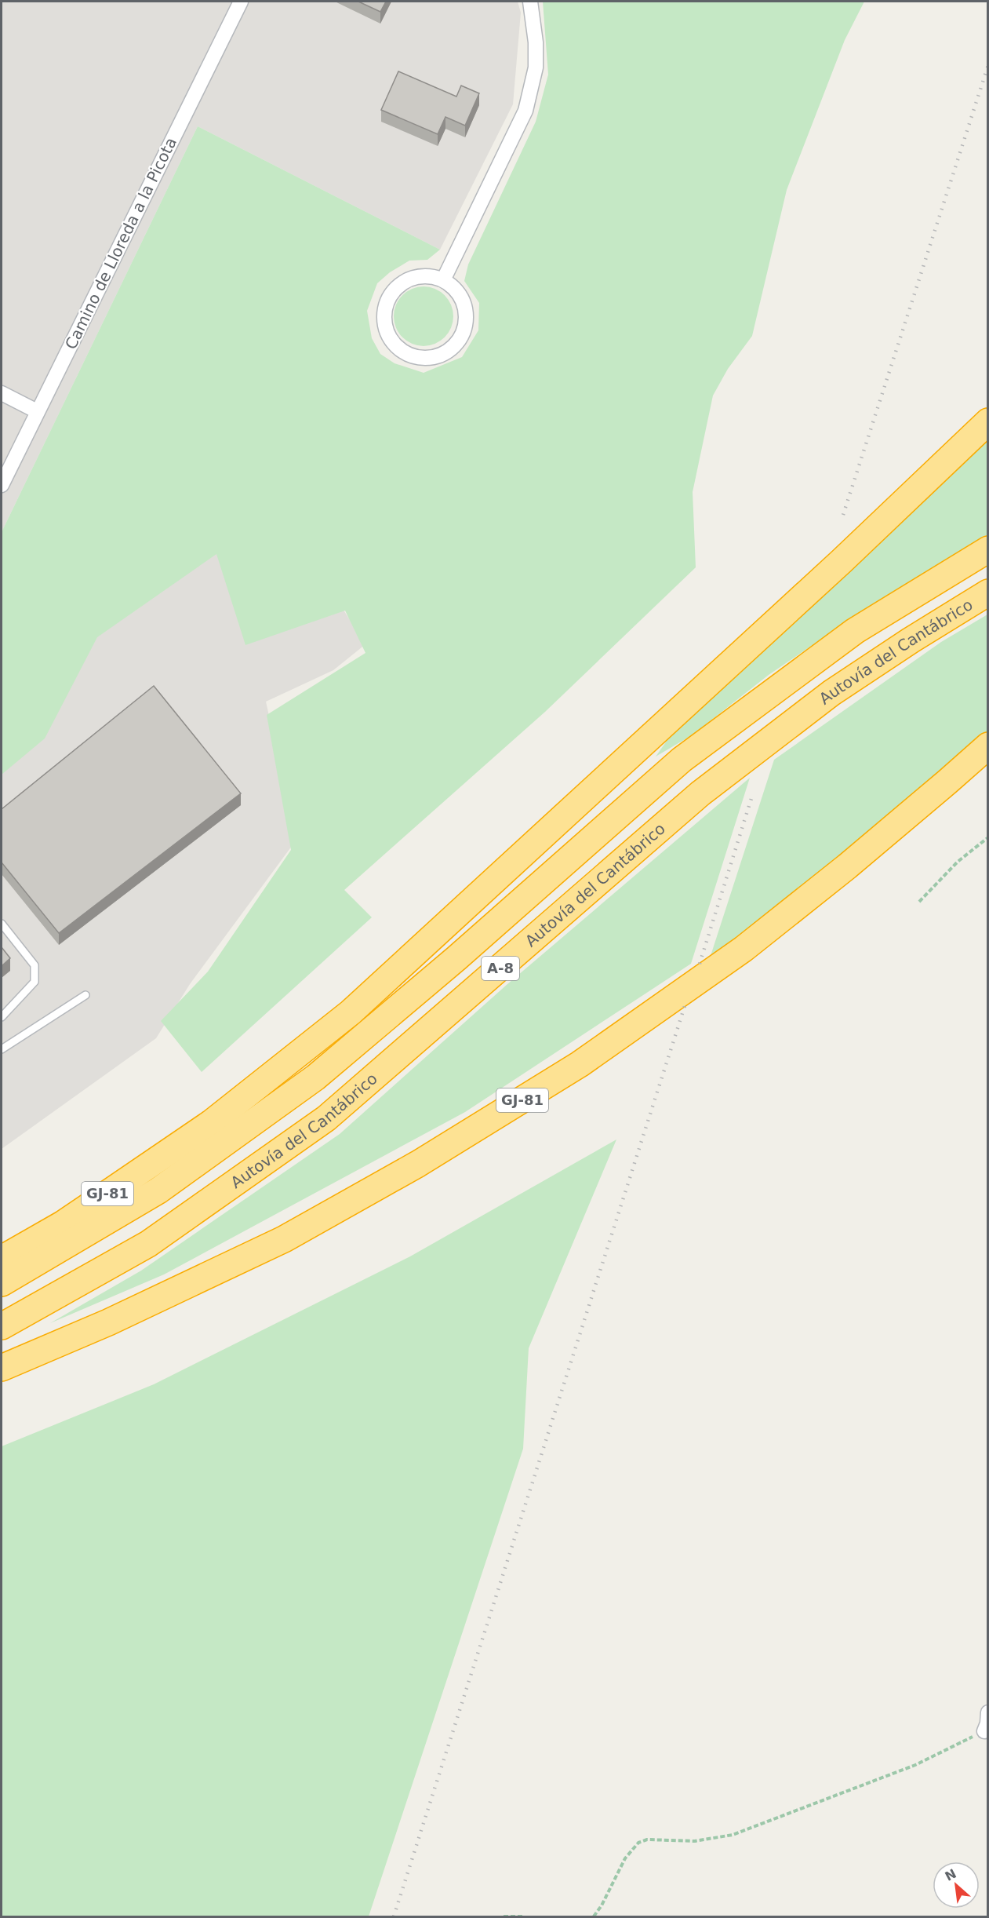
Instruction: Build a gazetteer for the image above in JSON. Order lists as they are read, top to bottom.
{
  "streets": {
    "highway": ["Autovía del Cantábrico", "A-8", "GJ-81"],
    "street": ["Camino de Lloreda a la Picota"]
  },
  "north": "top left"
}
